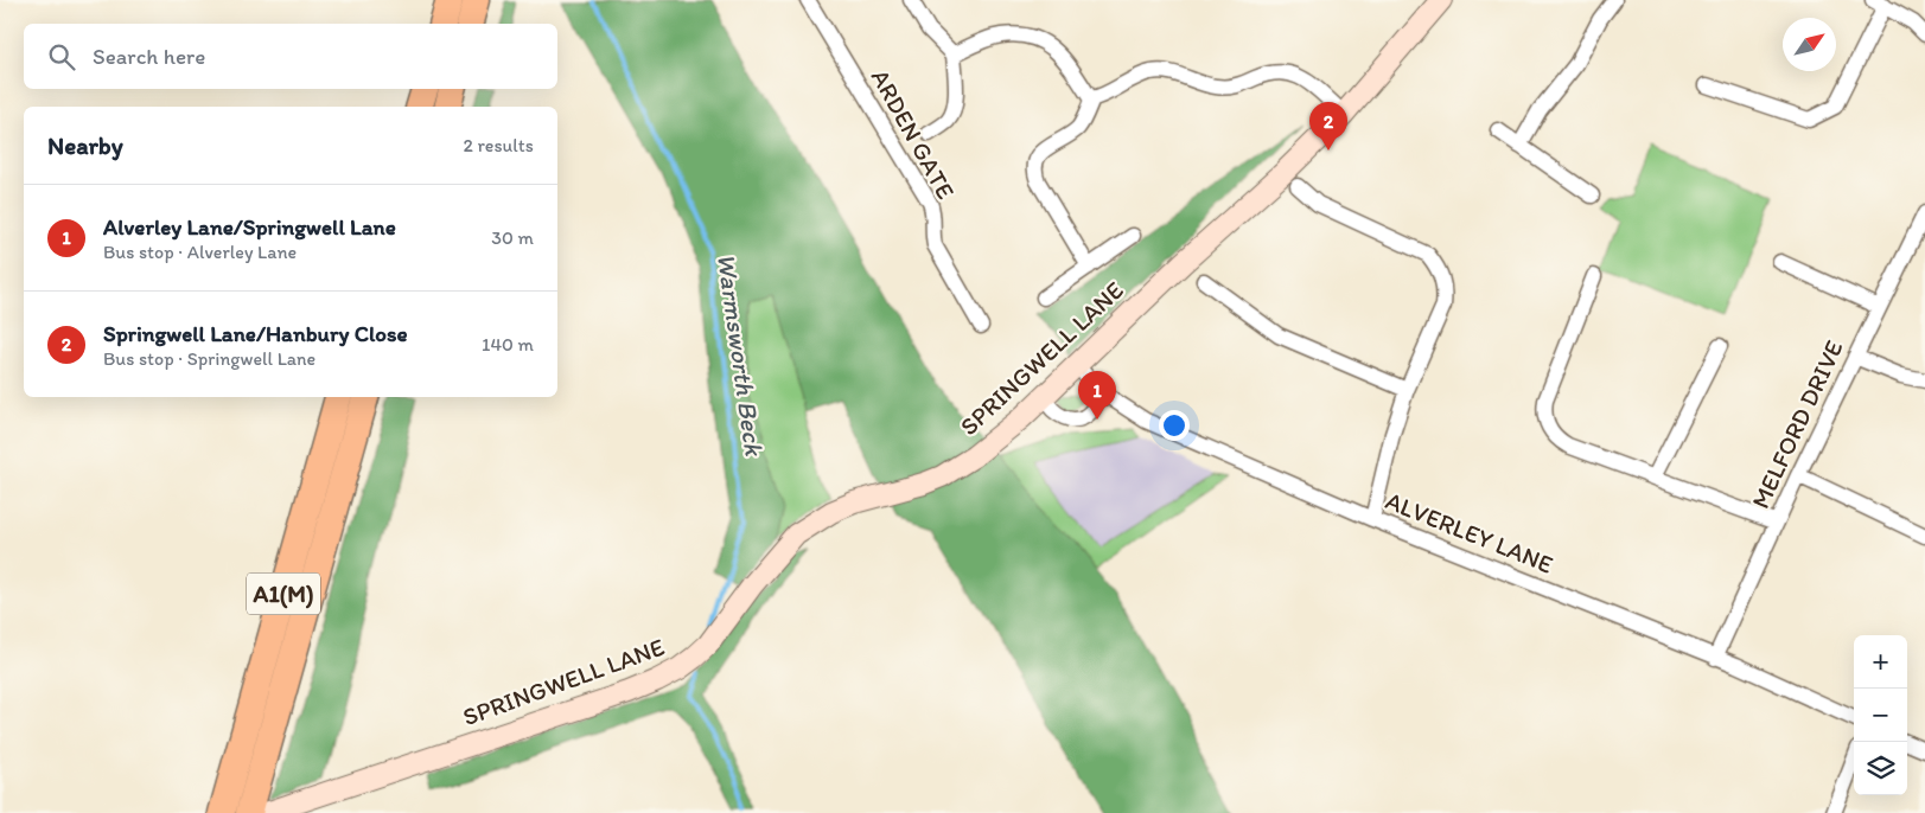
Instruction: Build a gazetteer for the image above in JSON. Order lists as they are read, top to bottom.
{
  "streets": {
    "highway": ["A1(M)"],
    "street": [
      "ARDEN GATE",
      "SPRINGWELL LANE",
      "MELFORD DRIVE",
      "ALVERLEY LANE"
    ]
  },
  "crossings": [
    ["SPRINGWELL LANE", "ALVERLEY LANE"],
    ["MELFORD DRIVE", "ALVERLEY LANE"]
  ],
  "water": ["Warmsworth Beck"],
  "north": "top right",
  "page": {
    "search": "Search here",
    "pins": ["2", "1"],
    "heading": ["Nearby", "2 results"],
    "list": [
      {
        "mark": "1",
        "name": "Alverley Lane/Springwell Lane",
        "note": "Bus stop · Alverley Lane",
        "value": "30 m"
      },
      {
        "mark": "2",
        "name": "Springwell Lane/Hanbury Close",
        "note": "Bus stop · Springwell Lane",
        "value": "140 m"
      }
    ],
    "map_buttons": ["+", "−"]
  }
}
